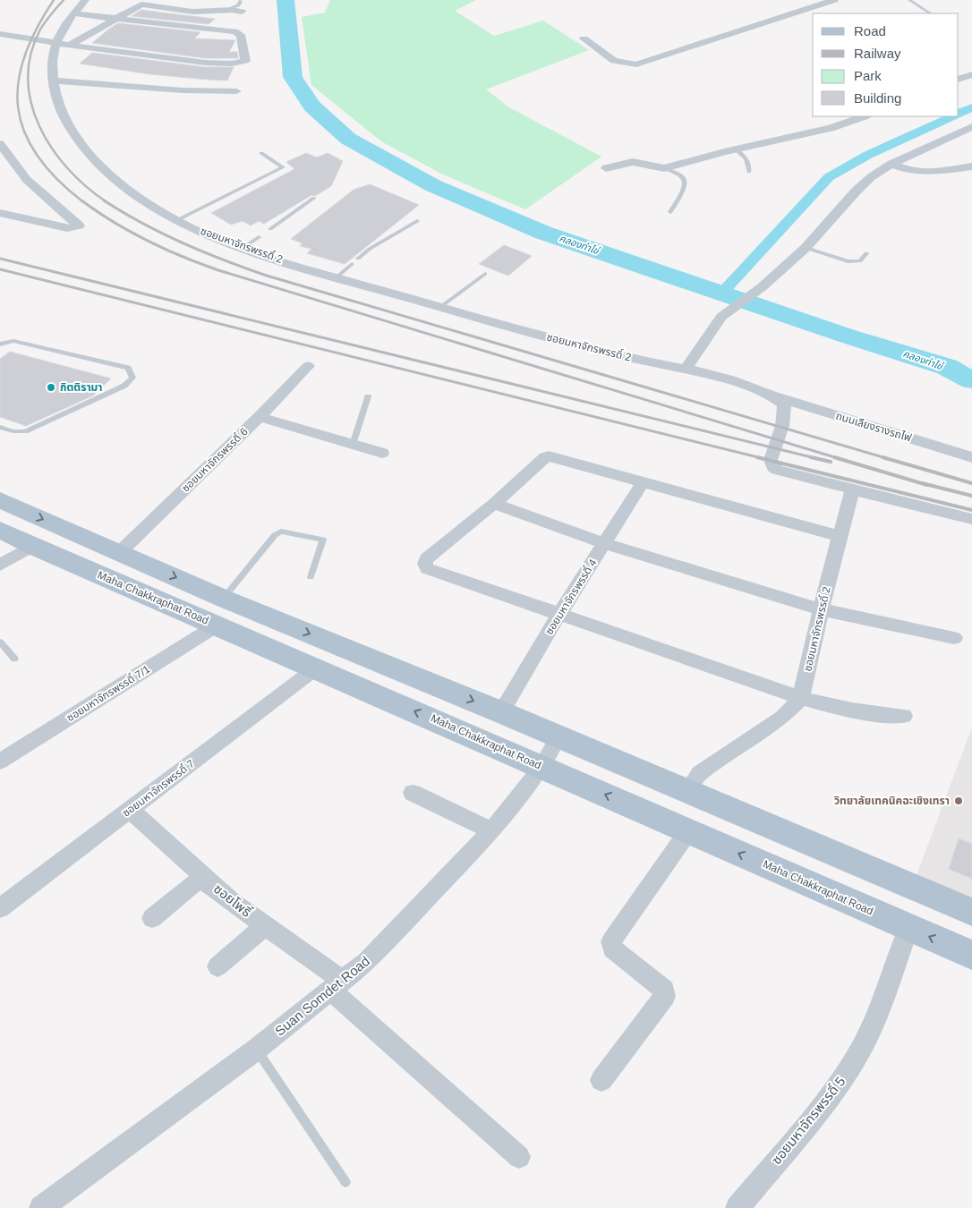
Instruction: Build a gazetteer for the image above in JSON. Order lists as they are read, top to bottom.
{
  "streets": {
    "main road": ["Maha Chakkraphat Road"],
    "street": [
      "ซอยมหาจักรพรรดิ์ 2",
      "ถนนเลียงรางรถไฟ",
      "ซอยมหาจักรพรรดิ์ 6",
      "ซอยมหาจักรพรรดิ์ 4",
      "ซอยมหาจักรพรรดิ์ 7/1",
      "ซอยมหาจักรพรรดิ์ 7",
      "ซอยโพธิ์",
      "Suan Somdet Road",
      "ซอยมหาจักรพรรดิ์ 5"
    ]
  },
  "crossings": [
    ["ซอยมหาจักรพรรดิ์ 2", "ถนนเลียงรางรถไฟ"],
    ["Maha Chakkraphat Road", "ซอยมหาจักรพรรดิ์ 7/1"],
    ["Maha Chakkraphat Road", "ซอยมหาจักรพรรดิ์ 7"],
    ["Maha Chakkraphat Road", "Suan Somdet Road"],
    ["Maha Chakkraphat Road", "ซอยมหาจักรพรรดิ์ 5"],
    ["ซอยมหาจักรพรรดิ์ 7", "ซอยโพธิ์"],
    ["ซอยโพธิ์", "Suan Somdet Road"]
  ],
  "water": ["คลองท่าไข่"],
  "places": ["กิตติรามา", "วิทยาลัยเทคนิคฉะเชิงเทรา"],
  "legend": [
    "Road",
    "Railway",
    "Park",
    "Building"
  ]
}
